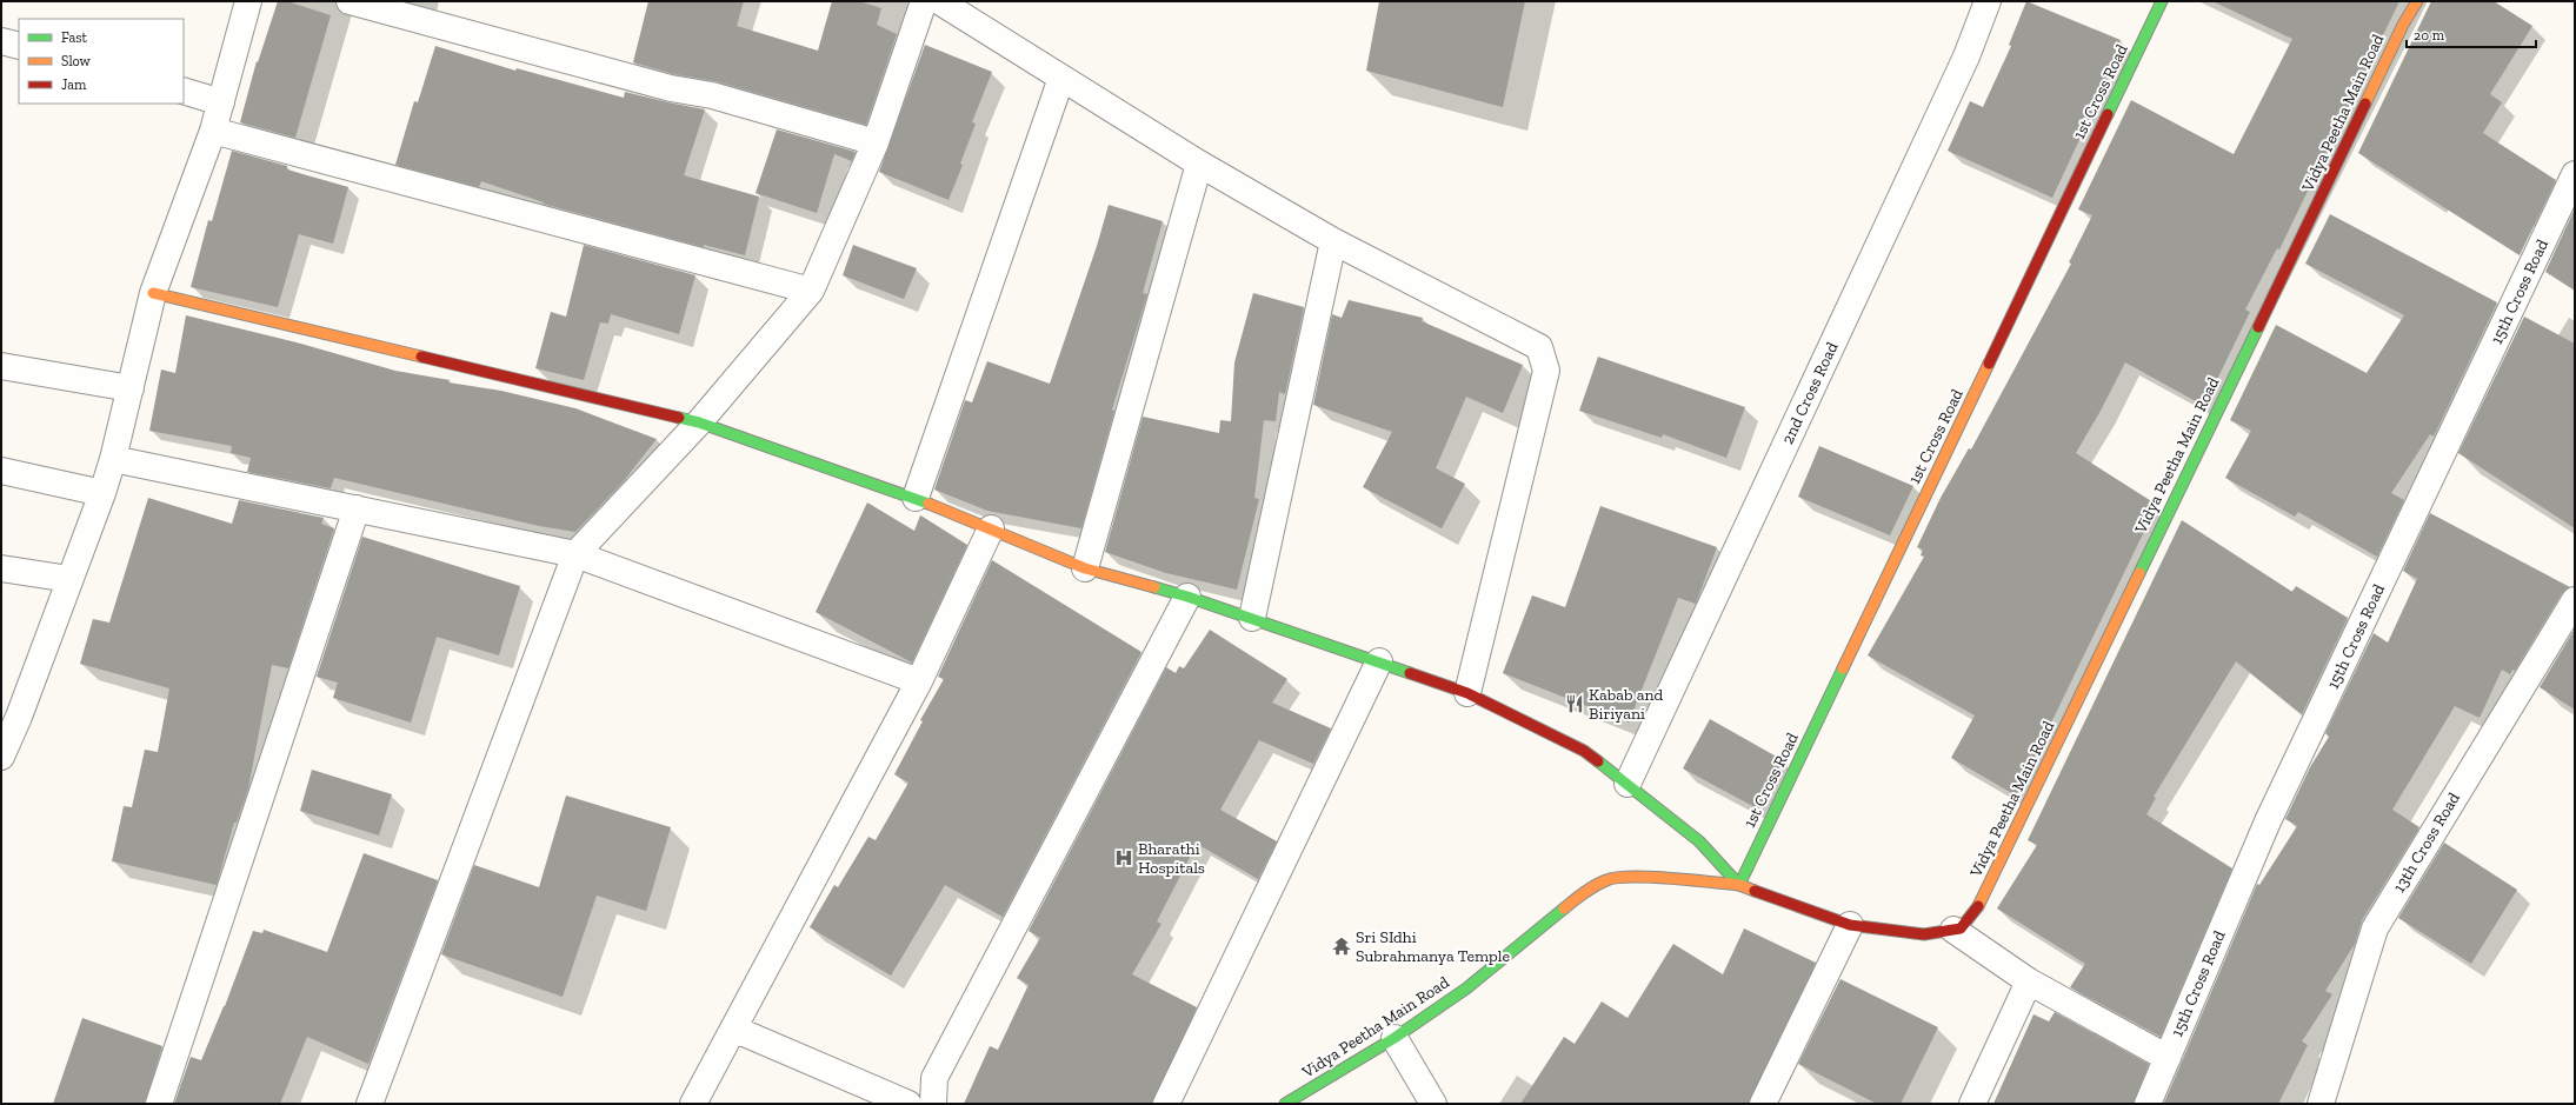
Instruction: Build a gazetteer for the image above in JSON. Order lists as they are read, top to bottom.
{
  "streets": {
    "street": [
      "1st Cross Road",
      "Vidya Peetha Main Road",
      "15th Cross Road",
      "2nd Cross Road",
      "13th Cross Road"
    ]
  },
  "crossings": [
    ["1st Cross Road", "Vidya Peetha Main Road"]
  ],
  "places": {
    "restaurant": ["Kabab and Biriyani"],
    "hospital": ["Bharathi Hospitals"],
    "temple": ["Sri SIdhi Subrahmanya Temple"]
  },
  "legend": ["Fast", "Slow", "Jam"],
  "scale_bar": "20 m"
}
